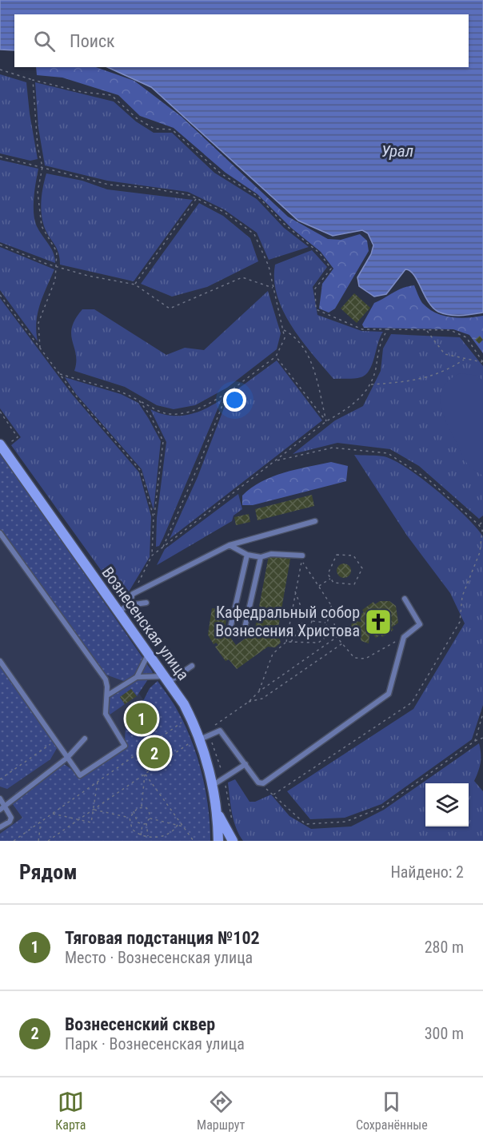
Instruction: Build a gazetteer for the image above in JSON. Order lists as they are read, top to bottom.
{
  "streets": {
    "main road": ["Вознесенская улица"]
  },
  "water": ["Урал"],
  "places": {
    "church": ["Кафедральный собор Вознесения Христова"]
  },
  "page": {
    "search": "Поиск",
    "pins": ["1", "2"],
    "heading": ["Рядом", "Найдено: 2"],
    "list": [
      {
        "mark": "1",
        "name": "Тяговая подстанция №102",
        "note": "Место · Вознесенская улица",
        "value": "280 m"
      },
      {
        "mark": "2",
        "name": "Вознесенский cквер",
        "note": "Парк · Вознесенская улица",
        "value": "300 m"
      }
    ],
    "nav": ["Карта", "Маршрут", "Сохранённые"]
  }
}
